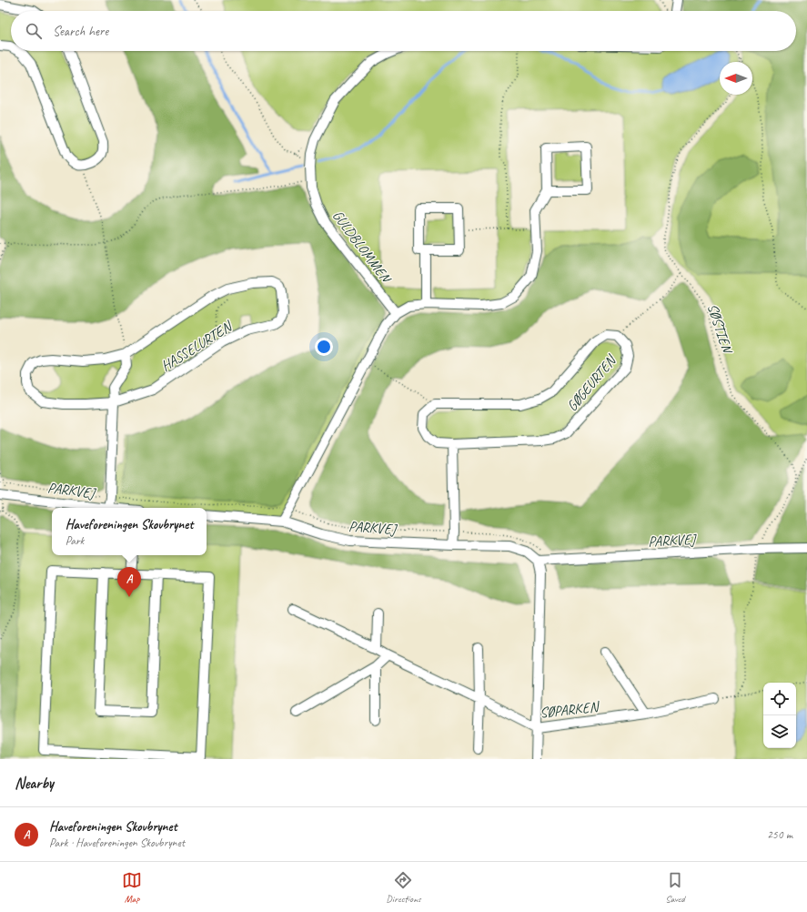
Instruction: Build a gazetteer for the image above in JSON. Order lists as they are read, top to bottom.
{
  "streets": {
    "street": [
      "GULDBLOMMEN",
      "HASSELURTEN",
      "GØGEURTEN",
      "PARKVEJ",
      "SØPARKEN"
    ],
    "path": ["SØSTIEN"]
  },
  "north": "left",
  "page": {
    "search": "Search here",
    "popup": ["Haveforeningen Skovbrynet", "Park"],
    "pins": "A",
    "heading": "Nearby",
    "list": [
      {
        "mark": "A",
        "name": "Haveforeningen Skovbrynet",
        "note": "Park · Haveforeningen Skovbrynet",
        "value": "250 m"
      }
    ],
    "nav": ["Map", "Directions", "Saved"]
  }
}
